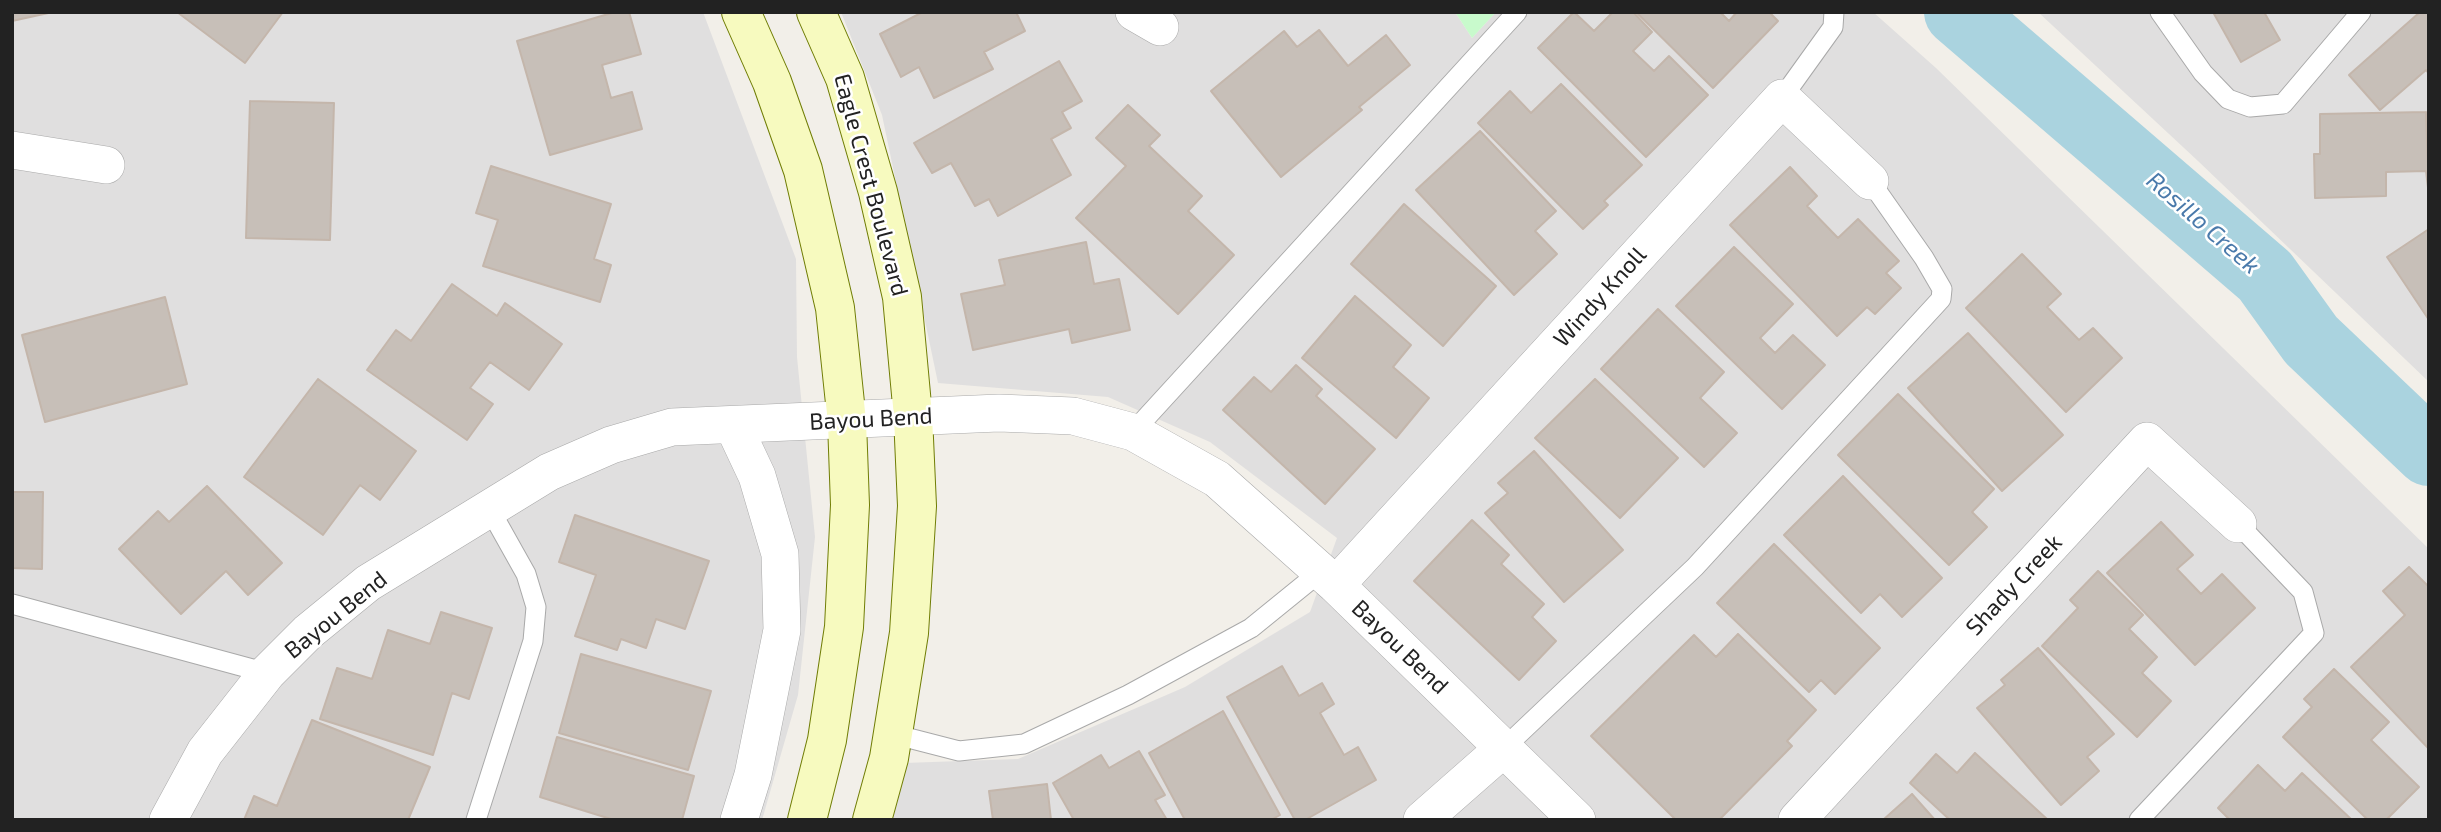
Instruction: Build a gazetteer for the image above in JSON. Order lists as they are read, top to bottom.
{
  "streets": {
    "main road": ["Eagle Crest Boulevard"],
    "street": ["Windy Knoll", "Bayou Bend", "Shady Creek"]
  },
  "crossings": [
    ["Eagle Crest Boulevard", "Bayou Bend"],
    ["Windy Knoll", "Bayou Bend"]
  ],
  "water": ["Rosillo Creek"]
}
